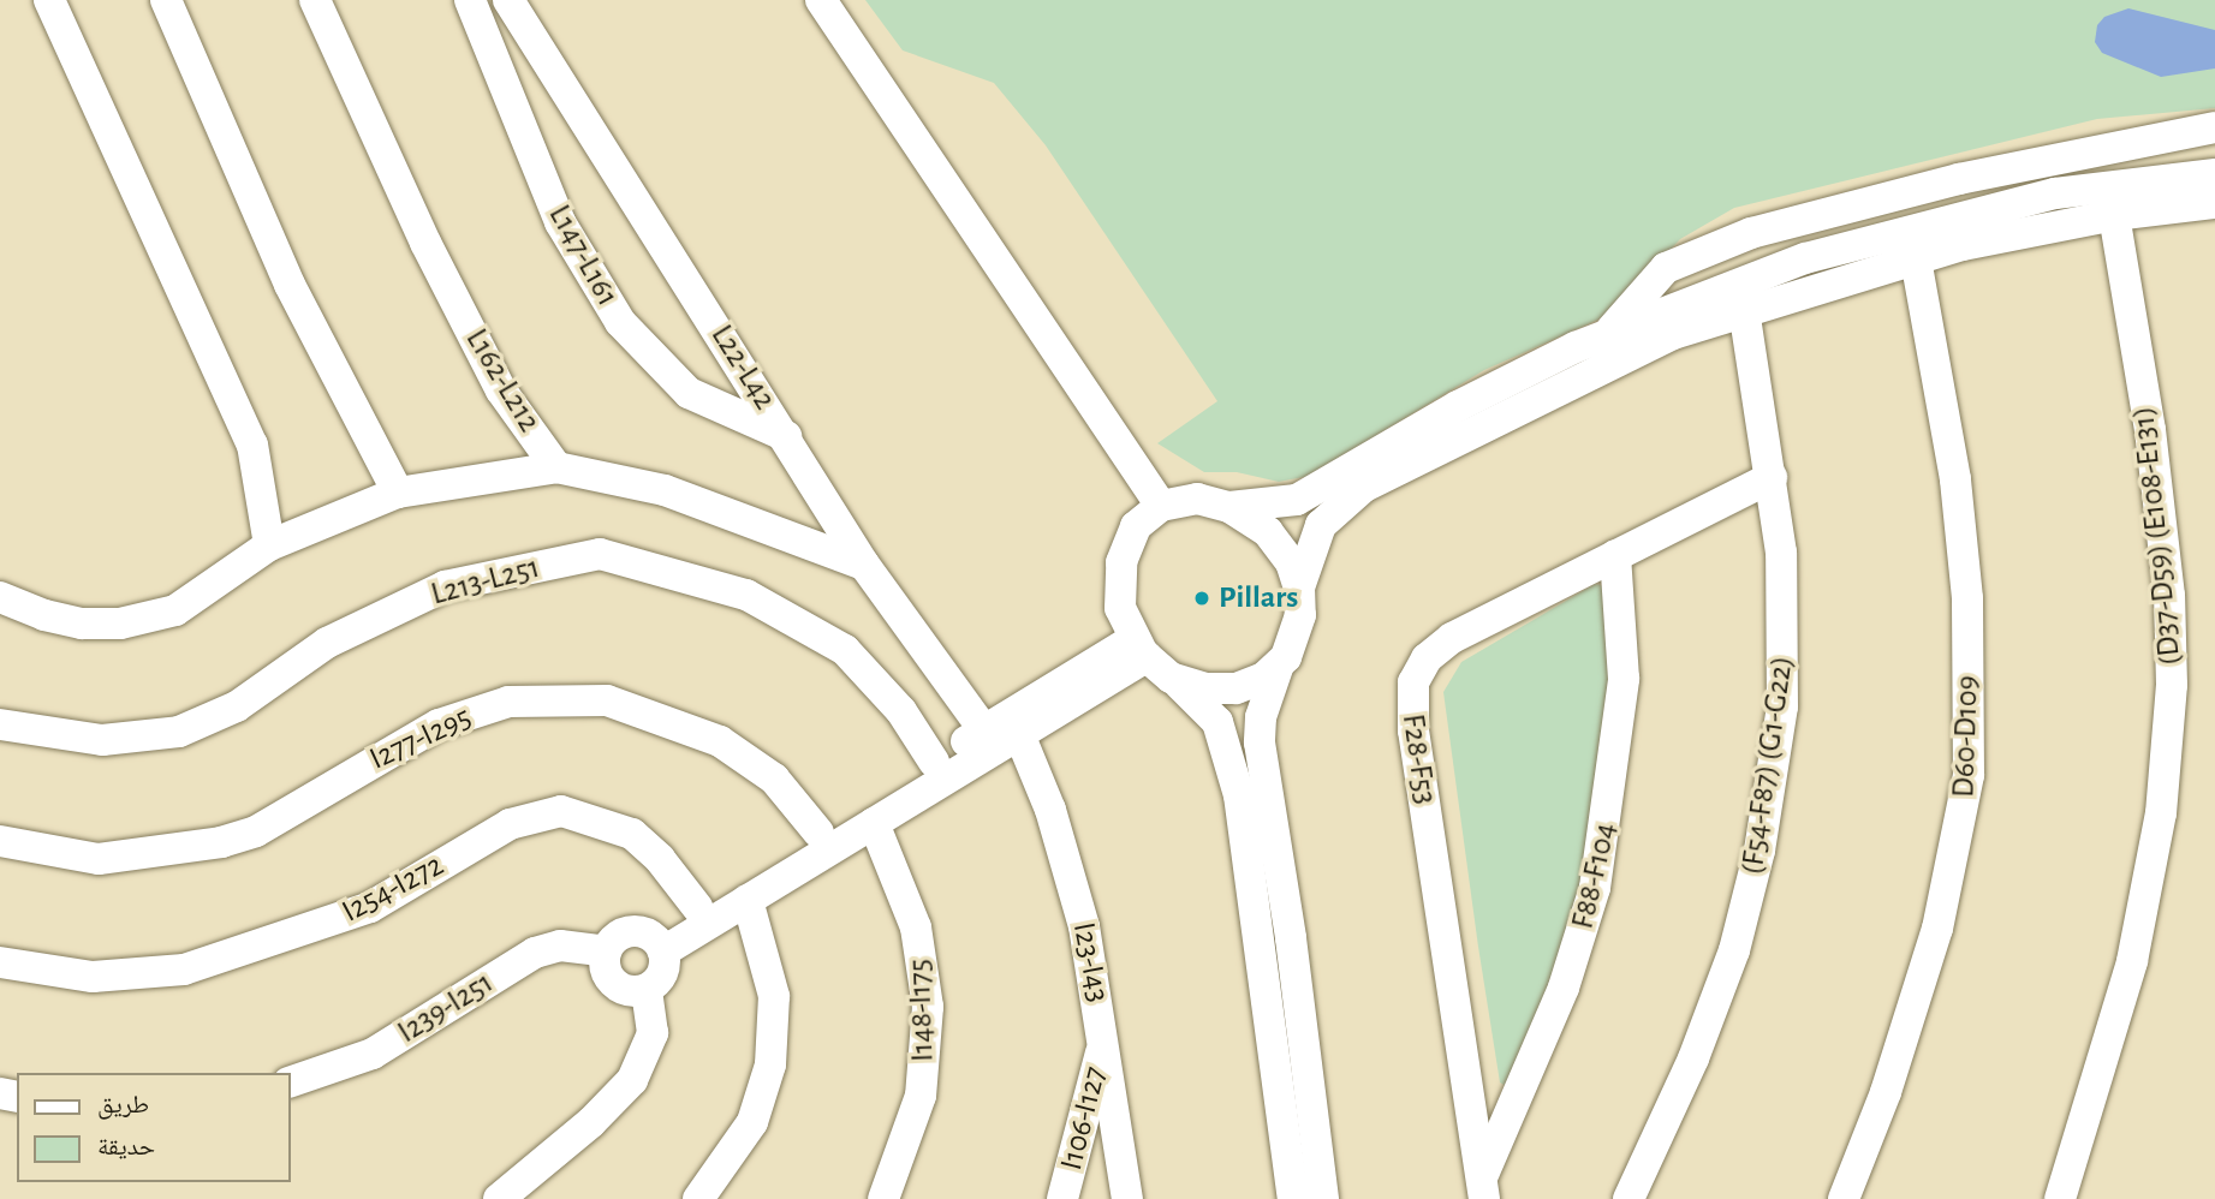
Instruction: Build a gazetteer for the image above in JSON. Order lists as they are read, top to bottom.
{
  "streets": {
    "street": [
      "L147-L161",
      "L22-L42",
      "L162-L212",
      "(D37-D59) (E108-E131)",
      "L213-L251",
      "D60-D109",
      "I277-I295",
      "F28-F53",
      "(F54-F87) (G1-G22)",
      "F88-F104",
      "I254-I272",
      "I23-I43",
      "I239-I251",
      "I148-I175",
      "I106-I127"
    ]
  },
  "crossings": [
    ["L147-L161", "L22-L42"],
    ["L22-L42", "L162-L212"],
    ["F28-F53", "(F54-F87) (G1-G22)"],
    ["F28-F53", "F88-F104"],
    ["I23-I43", "I106-I127"]
  ],
  "places": ["Pillars"],
  "legend": ["طريق", "حديقة"]
}
